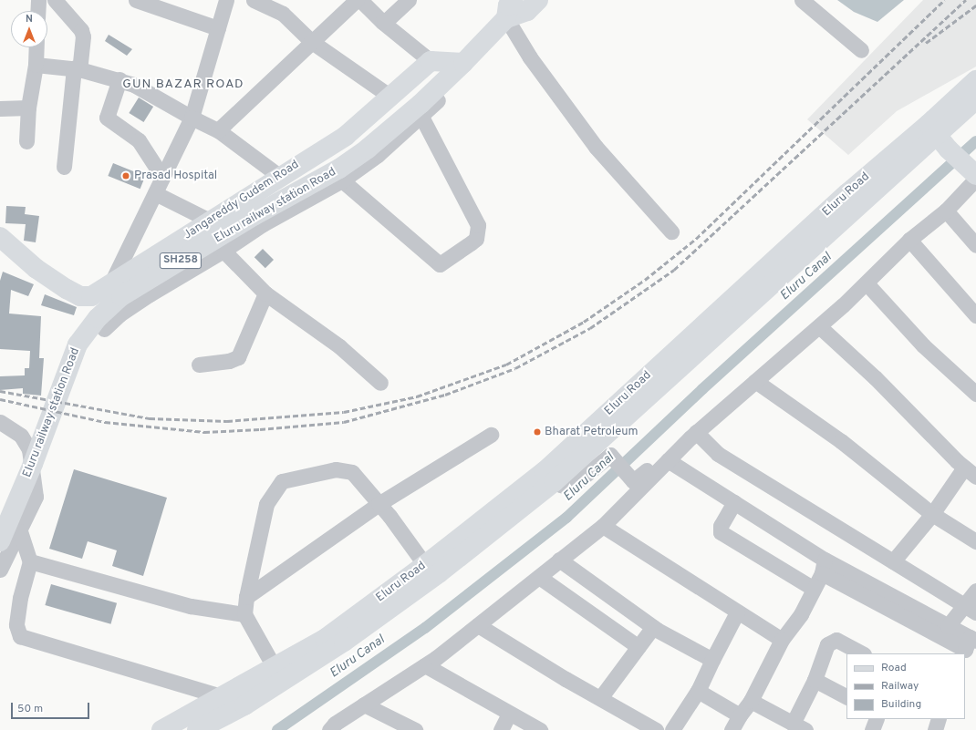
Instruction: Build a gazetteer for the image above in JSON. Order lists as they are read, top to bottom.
{
  "streets": {
    "main road": [
      "Eluru Road",
      "Jangareddy Gudem Road",
      "Eluru railway station Road",
      "SH258"
    ]
  },
  "districts": ["GUN BAZAR ROAD"],
  "water": ["Eluru Canal"],
  "places": ["Prasad Hospital", "Bharat Petroleum"],
  "legend": ["Road", "Railway", "Building"],
  "scale_bar": "50 m",
  "north": "top"
}
